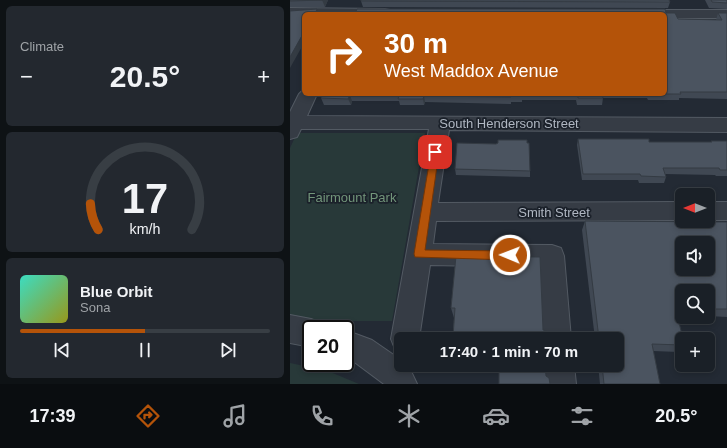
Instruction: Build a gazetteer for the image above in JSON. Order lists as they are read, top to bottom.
{
  "streets": {
    "street": ["South Henderson Street", "Smith Street"]
  },
  "parks": ["Fairmount Park"],
  "north": "left",
  "page": {
    "tile": "Climate",
    "turn": ["30 m", "West Maddox Avenue"],
    "heat": ["−", "20.5°", "+"],
    "map_buttons": "+",
    "song": ["Blue Orbit", "Sona"],
    "limit": "20",
    "trip": "17:40 · 1 min · 70 m",
    "tabs": ["17:39", "20.5°"],
    "gauge": ["17", "km/h"]
  }
}
